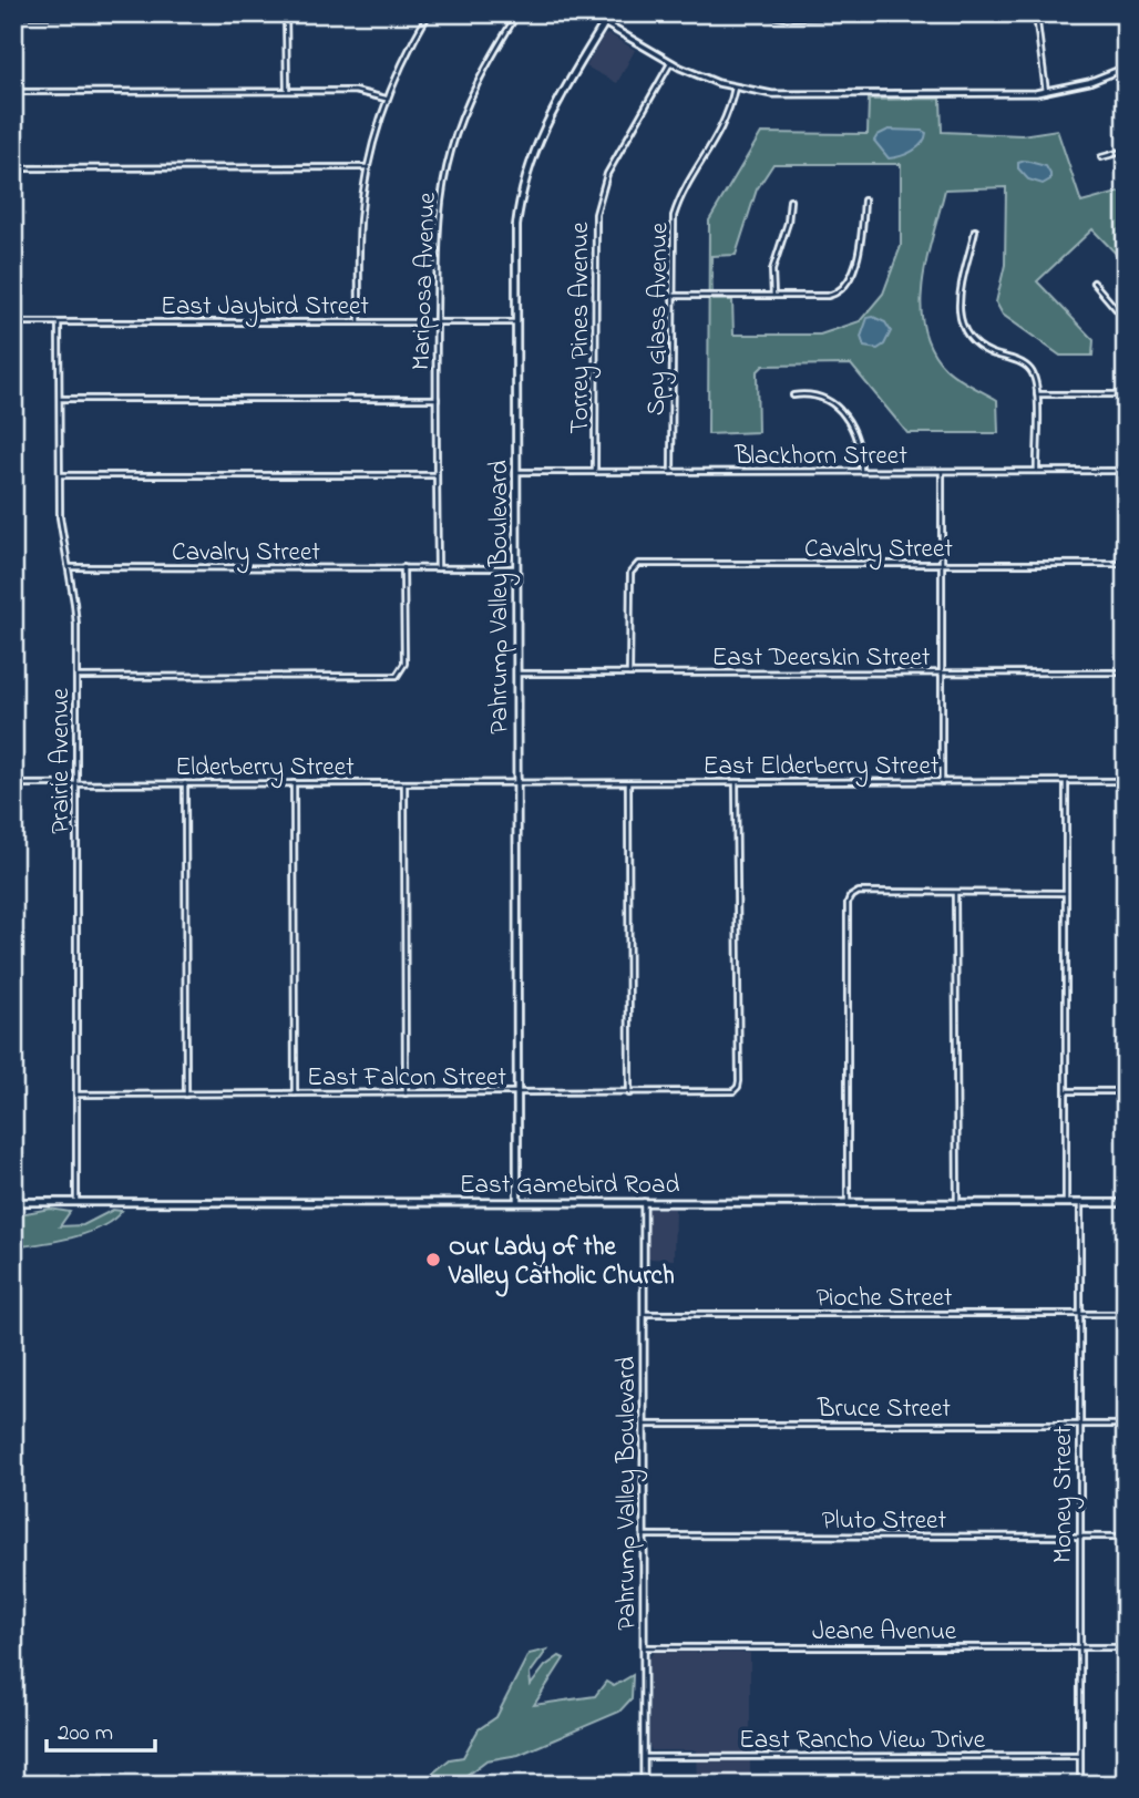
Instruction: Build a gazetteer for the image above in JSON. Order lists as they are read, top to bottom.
{
  "streets": {
    "main road": ["Pahrump Valley Boulevard", "East Gamebird Road"],
    "street": [
      "Mariposa Avenue",
      "East Jaybird Street",
      "Spy Glass Avenue",
      "Torrey Pines Avenue",
      "Blackhorn Street",
      "Cavalry Street",
      "East Deerskin Street",
      "Prairie Avenue",
      "East Elderberry Street",
      "Elderberry Street",
      "East Falcon Street",
      "Pioche Street",
      "Bruce Street",
      "Money Street",
      "Pluto Street",
      "Jeane Avenue",
      "East Rancho View Drive"
    ]
  },
  "crossings": [
    ["Mariposa Avenue", "East Jaybird Street"],
    ["Mariposa Avenue", "Cavalry Street"],
    ["East Jaybird Street", "Pahrump Valley Boulevard"],
    ["East Jaybird Street", "Prairie Avenue"],
    ["Spy Glass Avenue", "Blackhorn Street"],
    ["Torrey Pines Avenue", "Blackhorn Street"],
    ["Blackhorn Street", "Pahrump Valley Boulevard"],
    ["Cavalry Street", "Pahrump Valley Boulevard"],
    ["Cavalry Street", "East Deerskin Street"],
    ["Cavalry Street", "Prairie Avenue"],
    ["Pahrump Valley Boulevard", "East Deerskin Street"],
    ["Pahrump Valley Boulevard", "East Elderberry Street"],
    ["Pahrump Valley Boulevard", "Elderberry Street"],
    ["Pahrump Valley Boulevard", "East Falcon Street"],
    ["Pahrump Valley Boulevard", "East Gamebird Road"],
    ["Pahrump Valley Boulevard", "Pioche Street"],
    ["Pahrump Valley Boulevard", "Bruce Street"],
    ["Pahrump Valley Boulevard", "Pluto Street"],
    ["Pahrump Valley Boulevard", "Jeane Avenue"],
    ["Pahrump Valley Boulevard", "East Rancho View Drive"],
    ["Prairie Avenue", "Elderberry Street"],
    ["Prairie Avenue", "East Falcon Street"],
    ["Prairie Avenue", "East Gamebird Road"],
    ["East Elderberry Street", "Elderberry Street"],
    ["East Elderberry Street", "East Falcon Street"],
    ["East Gamebird Road", "Money Street"],
    ["Pioche Street", "Money Street"],
    ["Bruce Street", "Money Street"],
    ["Money Street", "Pluto Street"],
    ["Money Street", "Jeane Avenue"],
    ["Money Street", "East Rancho View Drive"]
  ],
  "places": ["Our Lady of the Valley Catholic Church"],
  "scale_bar": "200 m"
}
